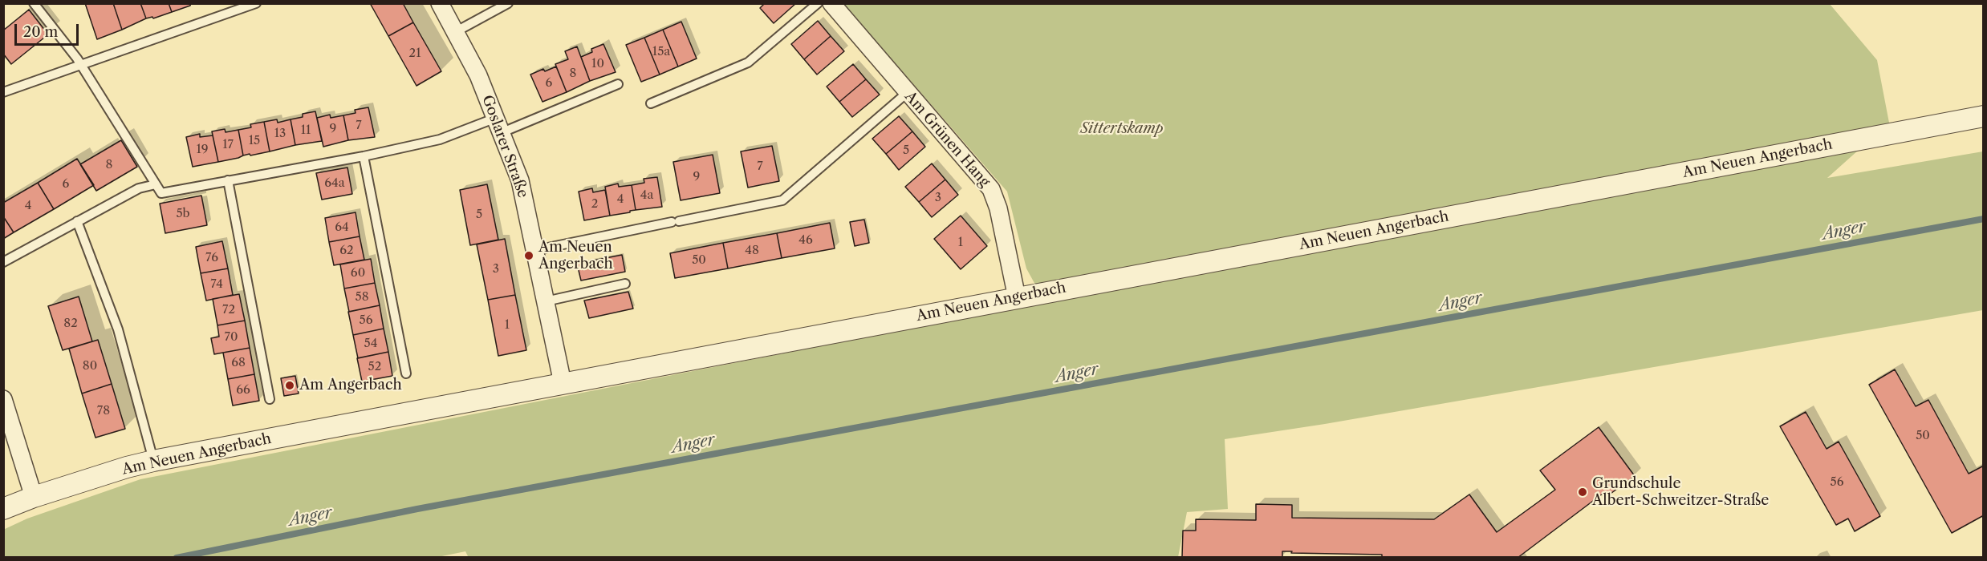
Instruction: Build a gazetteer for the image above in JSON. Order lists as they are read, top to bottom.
{
  "streets": {
    "street": ["Am Grünen Hang", "Goslarer Straße", "Am Neuen Angerbach"]
  },
  "crossings": [
    ["Am Grünen Hang", "Am Neuen Angerbach"],
    ["Goslarer Straße", "Am Neuen Angerbach"]
  ],
  "water": ["Anger"],
  "parks": ["Sittertskamp"],
  "places": ["Am Neuen Angerbach", "Am Angerbach", "Grundschule Albert-Schweitzer-Straße"],
  "house_numbers": [
    "15a",
    "21",
    "10",
    "8",
    "6",
    "7",
    "9",
    "11",
    "13",
    "15",
    "17",
    "19",
    "5",
    "8",
    "7",
    "9",
    "64a",
    "6",
    "4a",
    "3",
    "4",
    "2",
    "4",
    "5b",
    "5",
    "64",
    "46",
    "1",
    "62",
    "48",
    "76",
    "50",
    "3",
    "60",
    "74",
    "58",
    "72",
    "56",
    "82",
    "1",
    "70",
    "54",
    "68",
    "80",
    "52",
    "66",
    "78",
    "50",
    "56"
  ],
  "scale_bar": "20 m"
}
